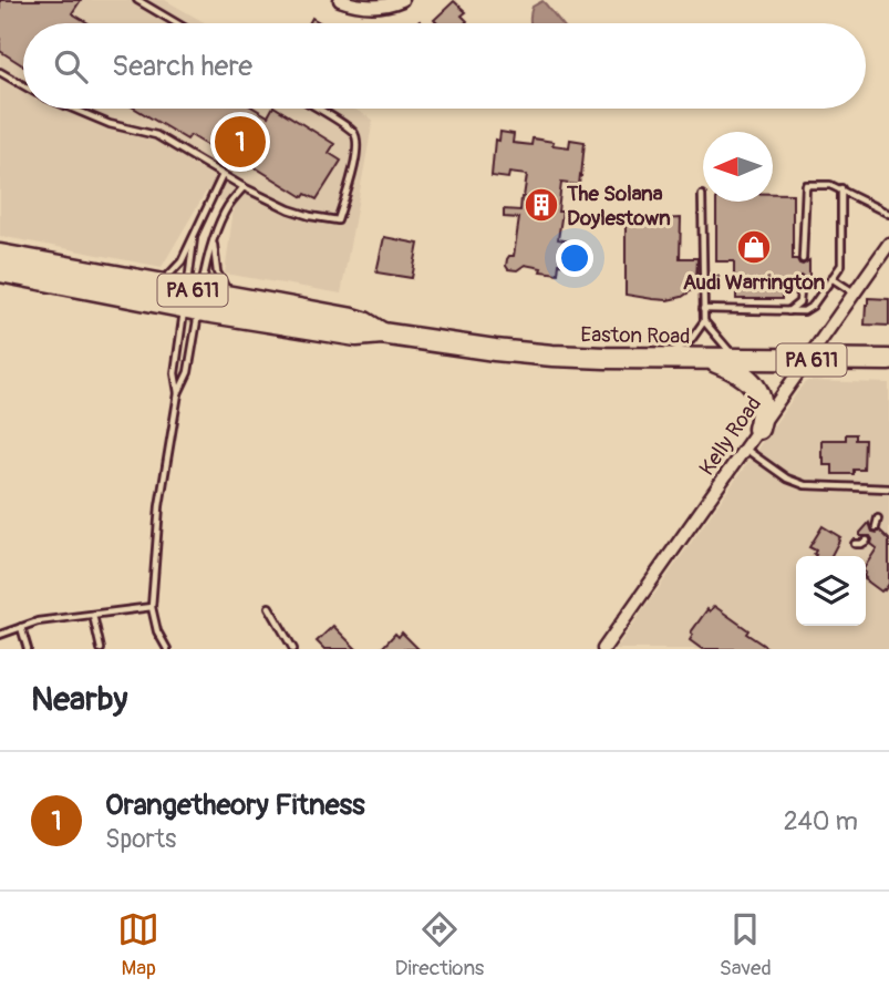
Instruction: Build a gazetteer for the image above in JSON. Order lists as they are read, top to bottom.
{
  "streets": {
    "highway": ["PA 611", "Easton Road"],
    "street": ["Kelly Road"]
  },
  "crossings": [
    ["Easton Road", "Kelly Road"]
  ],
  "places": {
    "building": ["The Solana Doylestown"],
    "shop": ["Audi Warrington"]
  },
  "north": "left",
  "page": {
    "search": "Search here",
    "pins": "1",
    "heading": "Nearby",
    "list": [
      {
        "mark": "1",
        "name": "Orangetheory Fitness",
        "note": "Sports",
        "value": "240 m"
      }
    ],
    "nav": ["Map", "Directions", "Saved"]
  }
}
